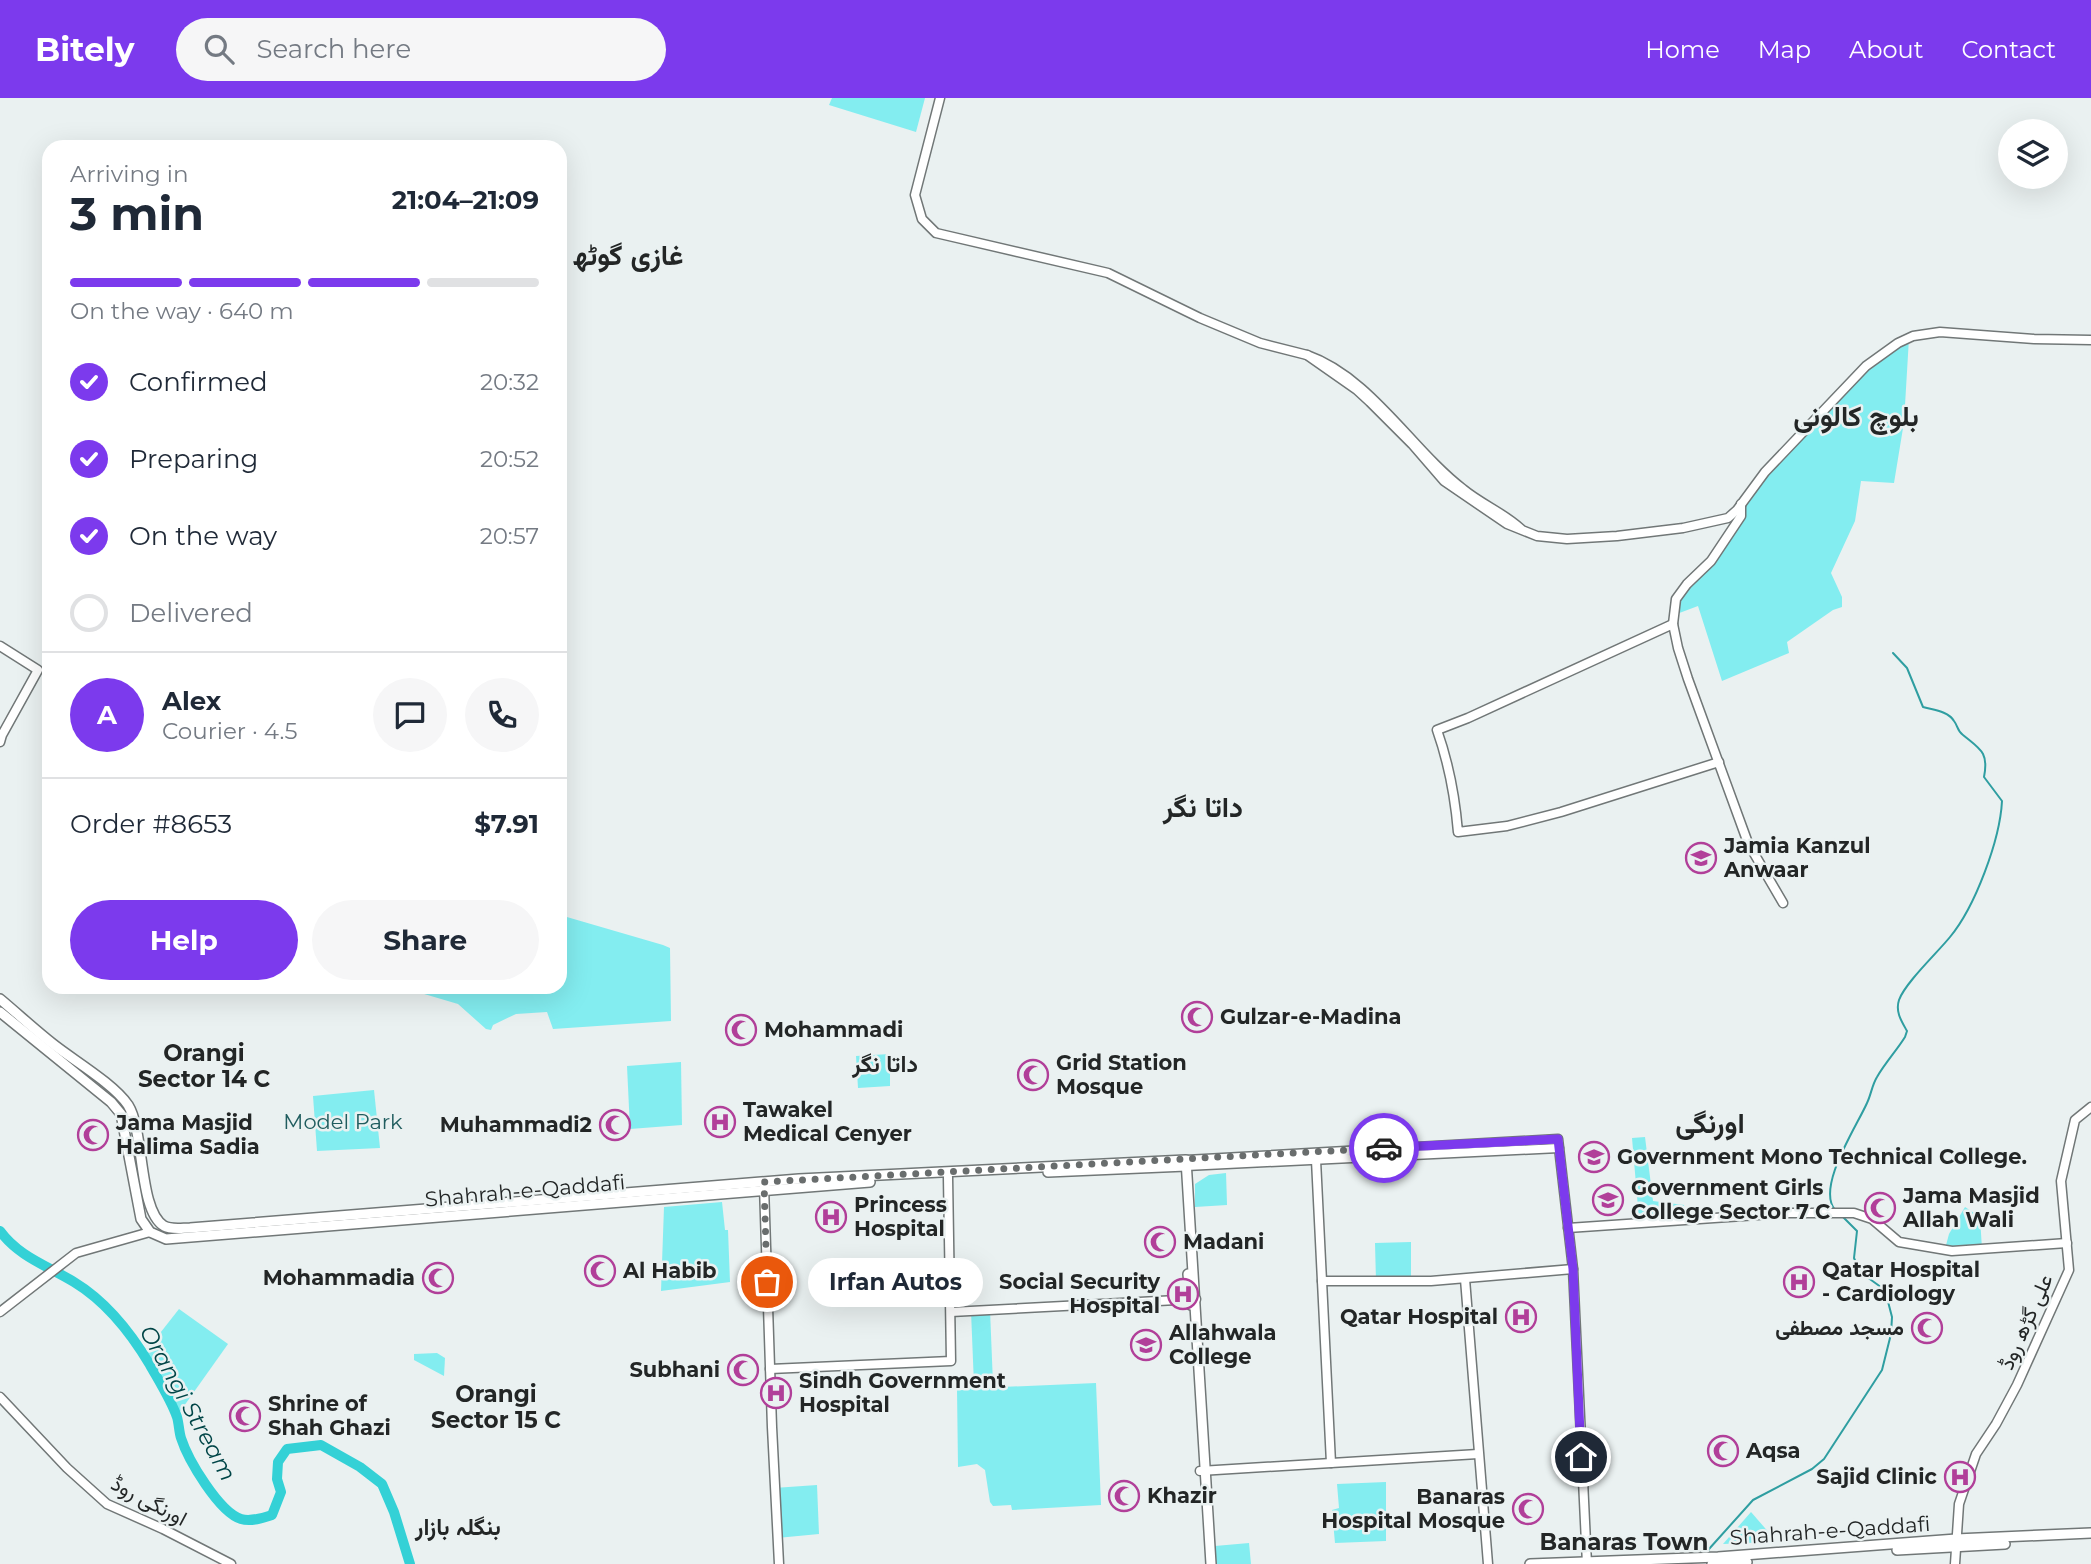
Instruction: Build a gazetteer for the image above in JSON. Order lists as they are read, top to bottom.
{
  "streets": {
    "main road": ["Shahrah-e-Qaddafi"],
    "street": ["علی گڑھ روڈ", "اورنگی روڈ"]
  },
  "crossings": [
    ["Shahrah-e-Qaddafi", "علی گڑھ روڈ"]
  ],
  "districts": [
    "غازی گوٹھ",
    "بلوچ کالونی",
    "داتا نگر",
    "Orangi Sector 14 C",
    "داتا نگر",
    "اورنگی",
    "Orangi Sector 15 C",
    "بنگلہ بازار",
    "Banaras Town"
  ],
  "water": ["Orangi Stream"],
  "parks": ["Model Park"],
  "places": {
    "school or university": [
      "Jamia Kanzul Anwaar",
      "Government Mono Technical College.",
      "Government Girls College Sector 7 C",
      "Allahwala College"
    ],
    "mosque": [
      "Gulzar-e-Madina",
      "Mohammadi",
      "Grid Station Mosque",
      "Muhammadi2",
      "Jama Masjid Halima Sadia",
      "Jama Masjid Allah Wali",
      "Madani",
      "Al Habib",
      "Mohammadia",
      "مسجد مصطفی",
      "Subhani",
      "Shrine of Shah Ghazi",
      "Aqsa",
      "Khazir",
      "Banaras Hospital Mosque"
    ],
    "hospital": [
      "Tawakel Medical Cenyer",
      "Princess Hospital",
      "Qatar Hospital - Cardiology",
      "Social Security Hospital",
      "Qatar Hospital",
      "Sindh Government Hospital",
      "Sajid Clinic"
    ],
    "other": ["Irfan Autos"]
  },
  "page": {
    "header": "Bitely",
    "search": "Search here",
    "nav": [
      "Home",
      "Map",
      "About",
      "Contact"
    ],
    "heading": ["3 min", "Arriving in", "21:04–21:09"],
    "panel": [
      "Alex",
      "Courier · 4.5",
      "Order #8653",
      "$7.91"
    ],
    "bar": "On the way · 640 m",
    "list": [
      ["Confirmed", "20:32"],
      ["Preparing", "20:52"],
      ["On the way", "20:57"],
      "Delivered"
    ],
    "round": "A",
    "buttons": ["Help", "Share"],
    "bubble": "Irfan Autos"
  }
}
